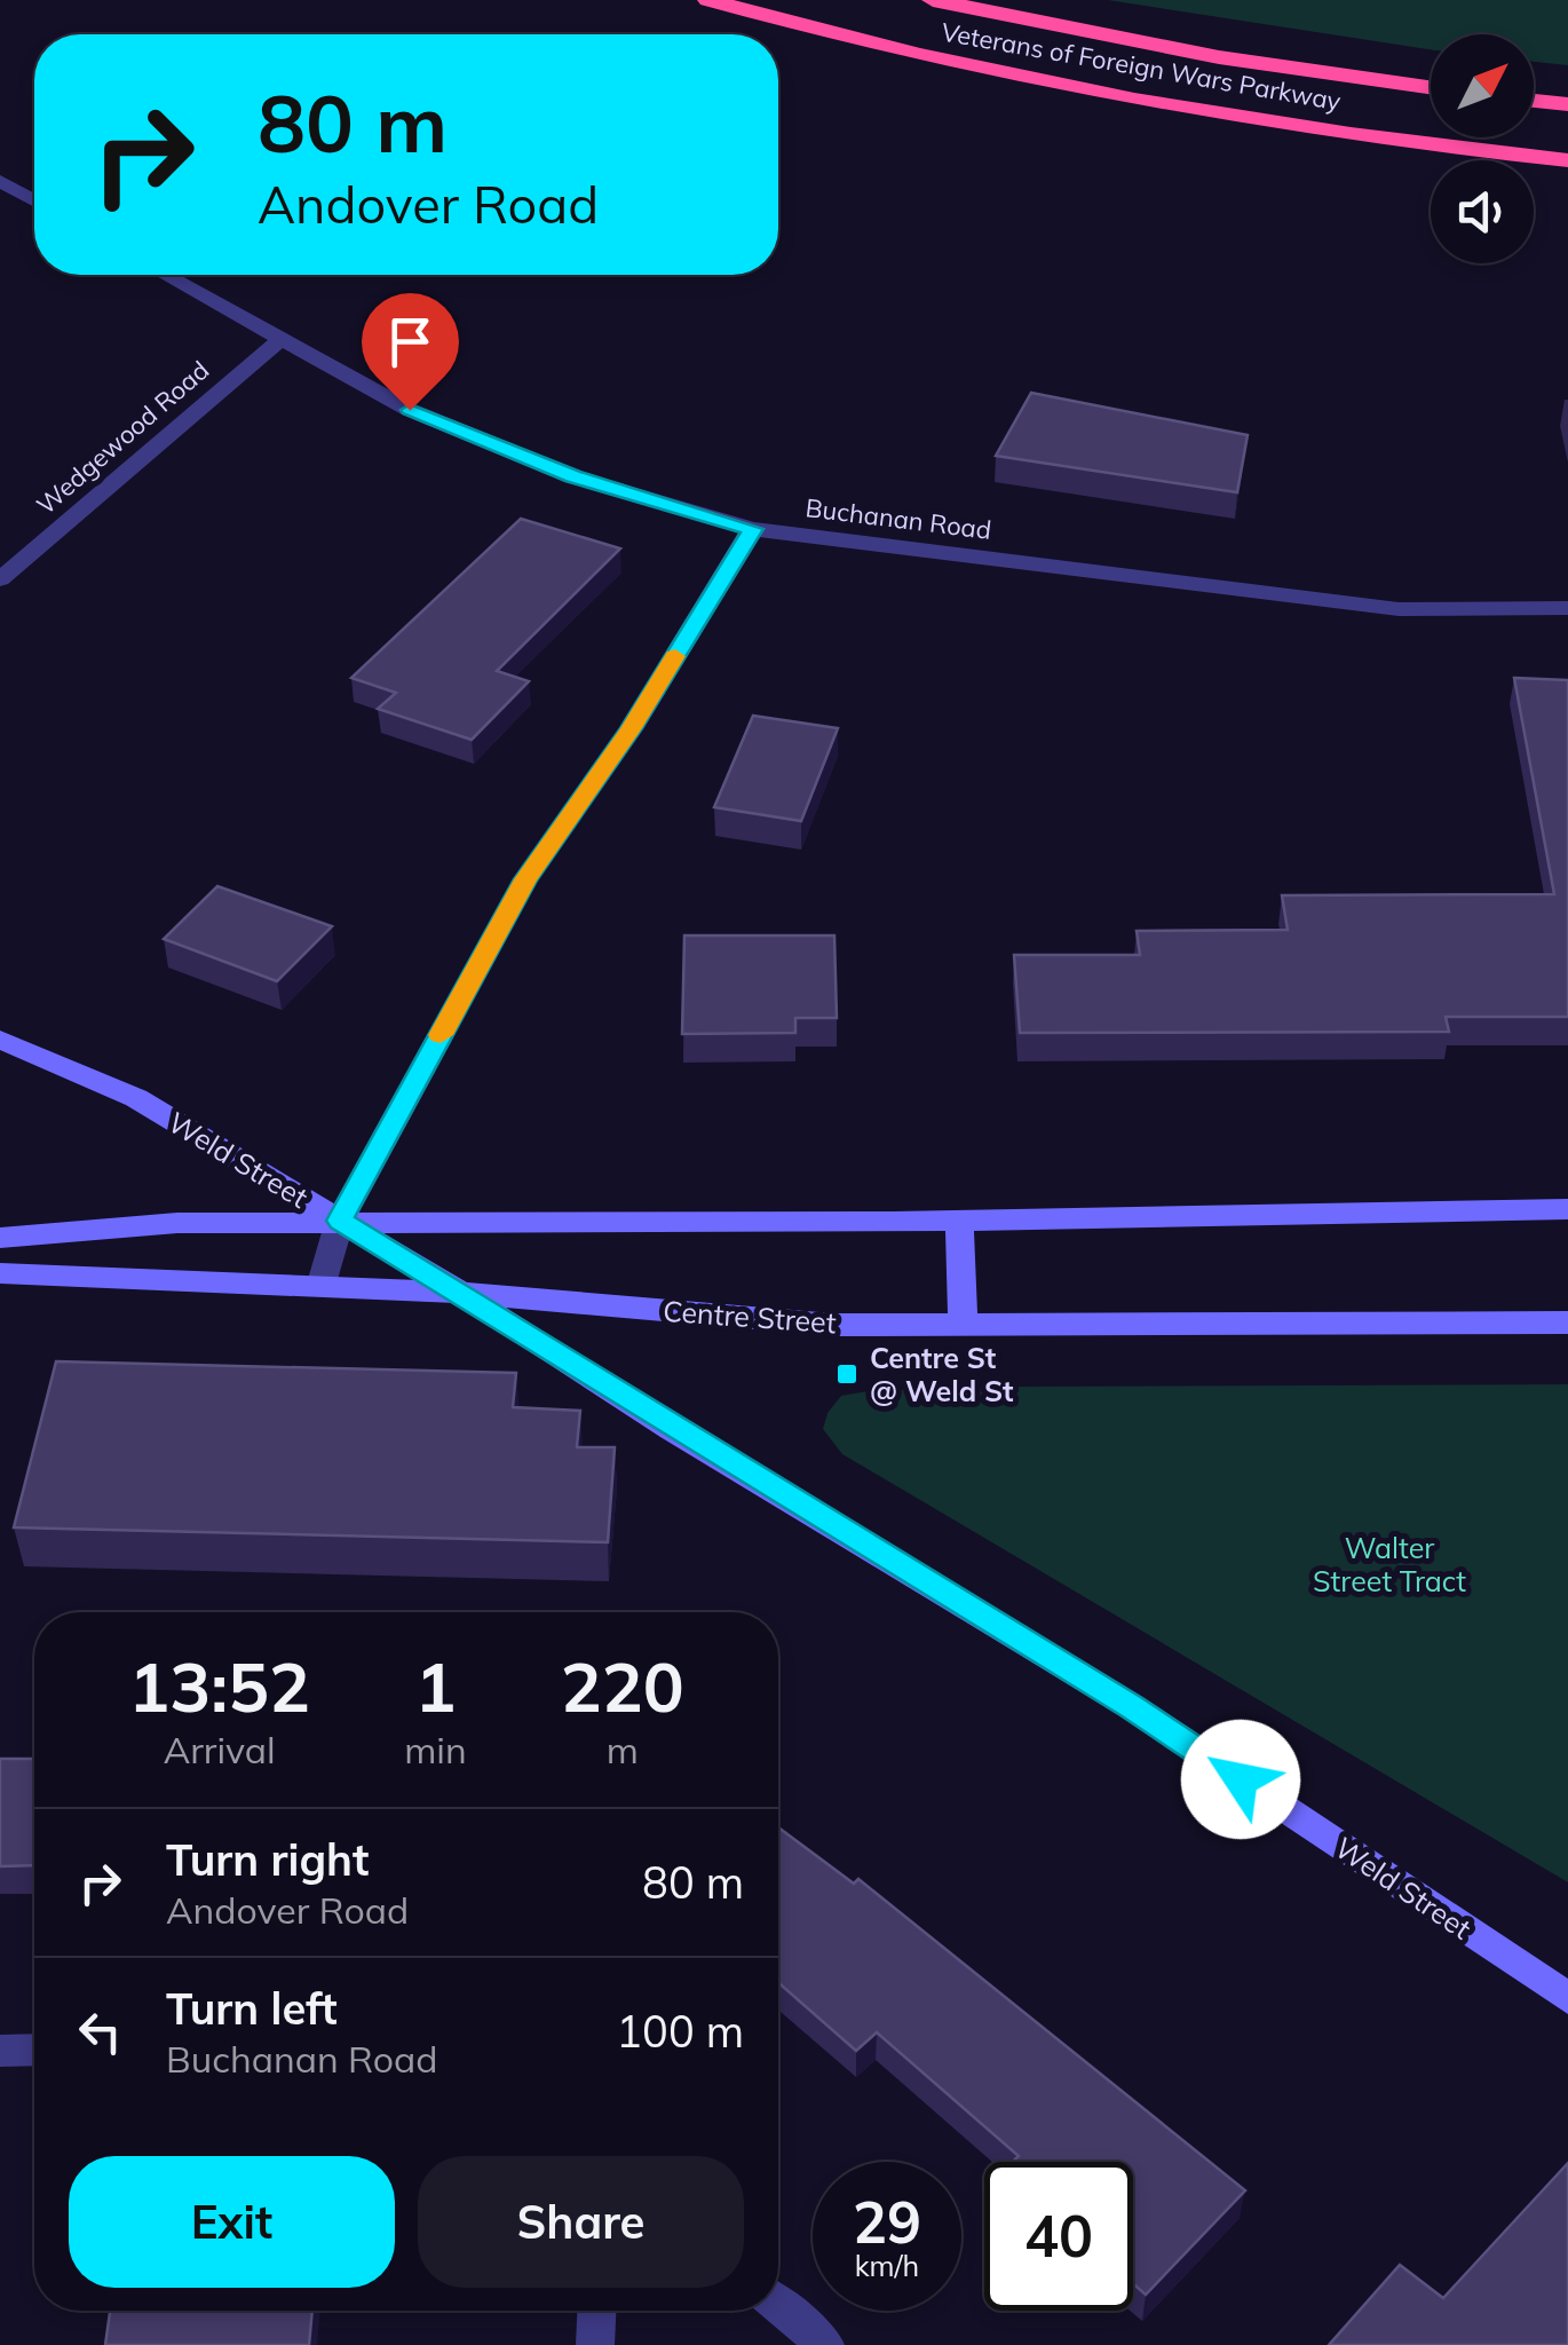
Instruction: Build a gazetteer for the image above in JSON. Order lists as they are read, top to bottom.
{
  "streets": {
    "highway": ["Veterans of Foreign Wars Parkway"],
    "main road": ["Weld Street", "Centre Street"],
    "street": ["Wedgewood Road", "Buchanan Road"]
  },
  "crossings": [
    ["Wedgewood Road", "Buchanan Road"],
    ["Weld Street", "Centre Street"]
  ],
  "parks": ["Walter Street Tract"],
  "places": {
    "transit": ["Centre St @ Weld St"]
  },
  "north": "top right",
  "page": {
    "turn": ["80 m", "Andover Road"],
    "eta": [
      "13:52",
      "Arrival",
      "1",
      "min",
      "220",
      "m"
    ],
    "list": [
      {
        "name": "Turn right",
        "note": "Andover Road",
        "value": "80 m"
      },
      {
        "name": "Turn left",
        "note": "Buchanan Road",
        "value": "100 m"
      }
    ],
    "buttons": ["Exit", "Share"],
    "speed": "29 km/h",
    "limit": "40"
  }
}
